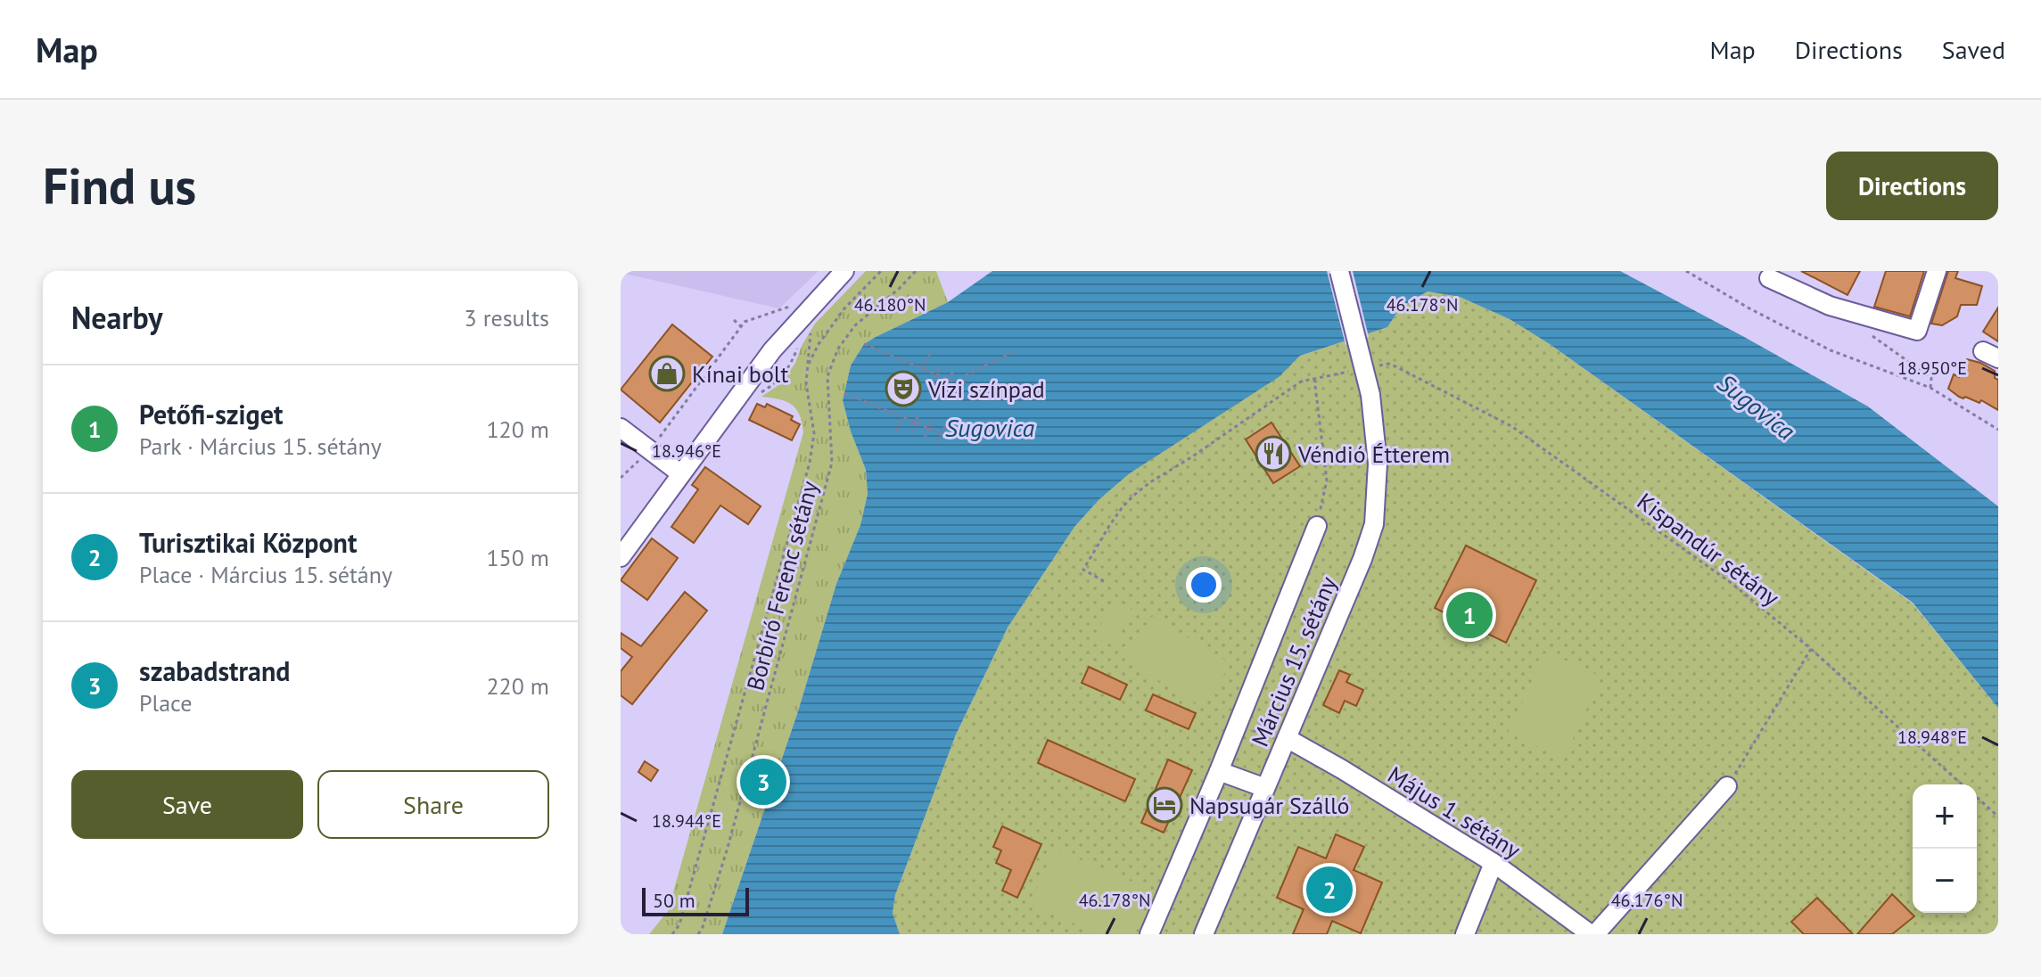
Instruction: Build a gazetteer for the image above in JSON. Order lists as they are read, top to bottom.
{
  "streets": {
    "street": ["Március 15. sétány", "Május 1. sétány"],
    "path": ["Kispandúr sétány", "Borbíró Ferenc sétány"]
  },
  "crossings": [
    ["Március 15. sétány", "Május 1. sétány"]
  ],
  "water": ["Sugovica"],
  "places": {
    "shop": ["Kínai bolt"],
    "theatre": ["Vízi színpad"],
    "restaurant": ["Véndió Étterem"],
    "hotel": ["Napsugár Szálló"]
  },
  "scale_bar": "50 m",
  "page": {
    "header": "Map",
    "nav": ["Map", "Directions", "Saved"],
    "buttons": [
      "Directions",
      ["Save", "Share"]
    ],
    "title": "Find us",
    "heading": ["Nearby", "3 results"],
    "list": [
      {
        "mark": "1",
        "name": "Petőfi-sziget",
        "note": "Park · Március 15. sétány",
        "value": "120 m"
      },
      {
        "mark": "2",
        "name": "Turisztikai Központ",
        "note": "Place · Március 15. sétány",
        "value": "150 m"
      },
      {
        "mark": "3",
        "name": "szabadstrand",
        "note": "Place",
        "value": "220 m"
      }
    ],
    "pins": ["1", "3", "2"],
    "map_buttons": ["+", "−"],
    "scale": "50 m"
  },
  "coordinates": [
    "46.180°N",
    "46.178°N",
    "18.950°E",
    "18.946°E",
    "18.948°E",
    "18.944°E",
    "46.176°N"
  ]
}
